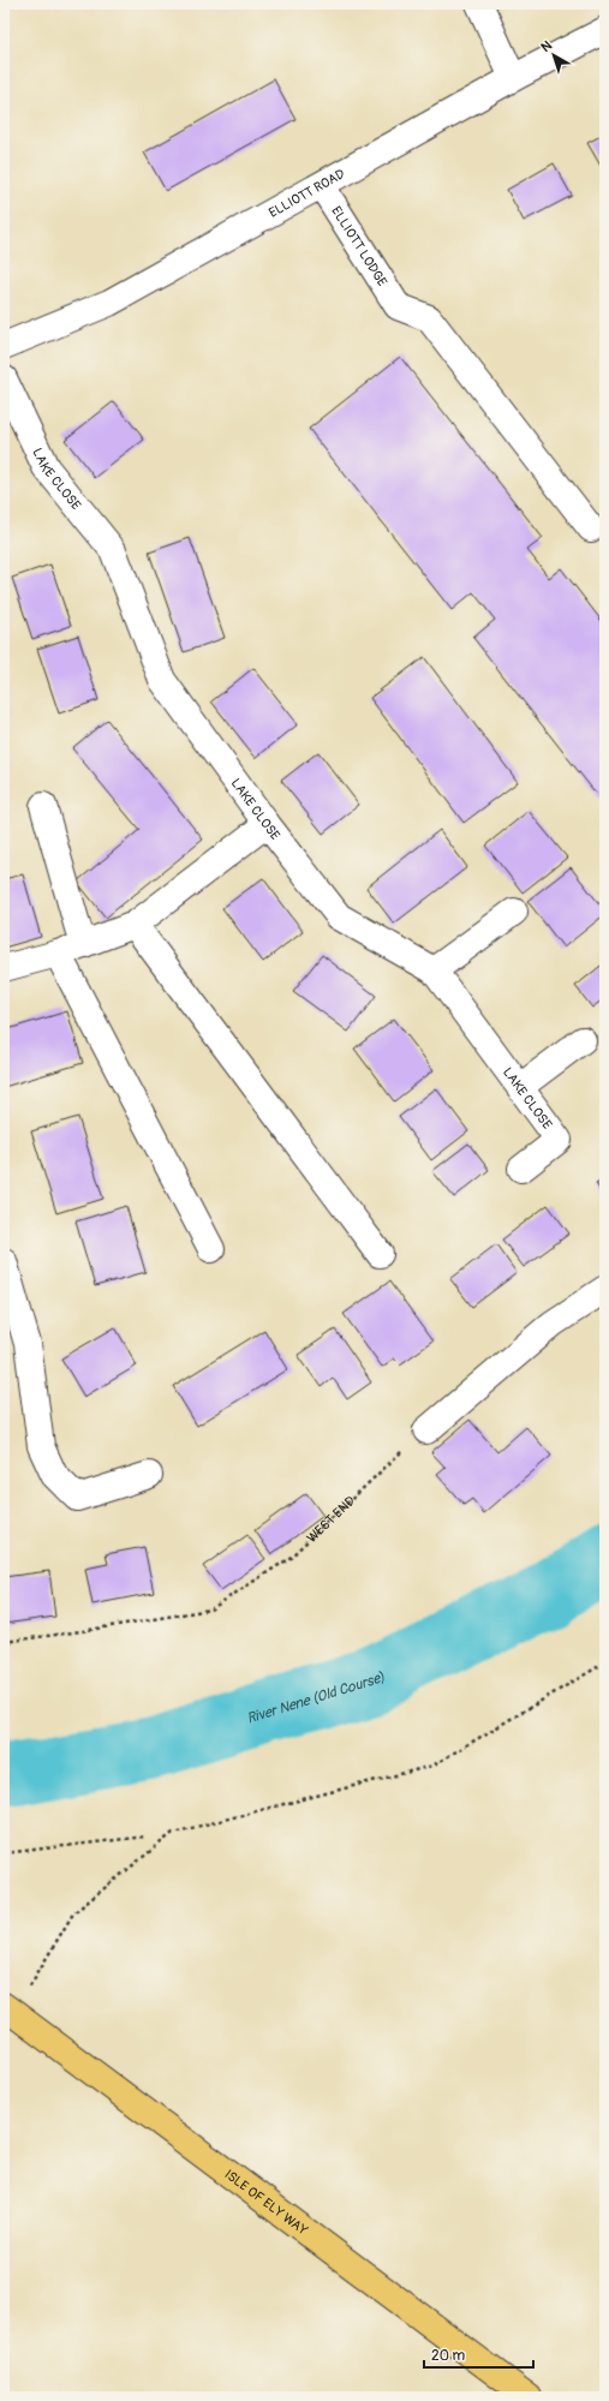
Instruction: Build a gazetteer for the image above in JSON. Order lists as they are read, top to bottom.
{
  "streets": {
    "highway": ["ISLE OF ELY WAY"],
    "street": ["ELLIOTT ROAD", "ELLIOTT LODGE", "LAKE CLOSE"],
    "path": ["WEST END"]
  },
  "crossings": [
    ["ELLIOTT ROAD", "ELLIOTT LODGE"]
  ],
  "water": ["River Nene (Old Course)"],
  "scale_bar": "20 m",
  "north": "top left"
}
